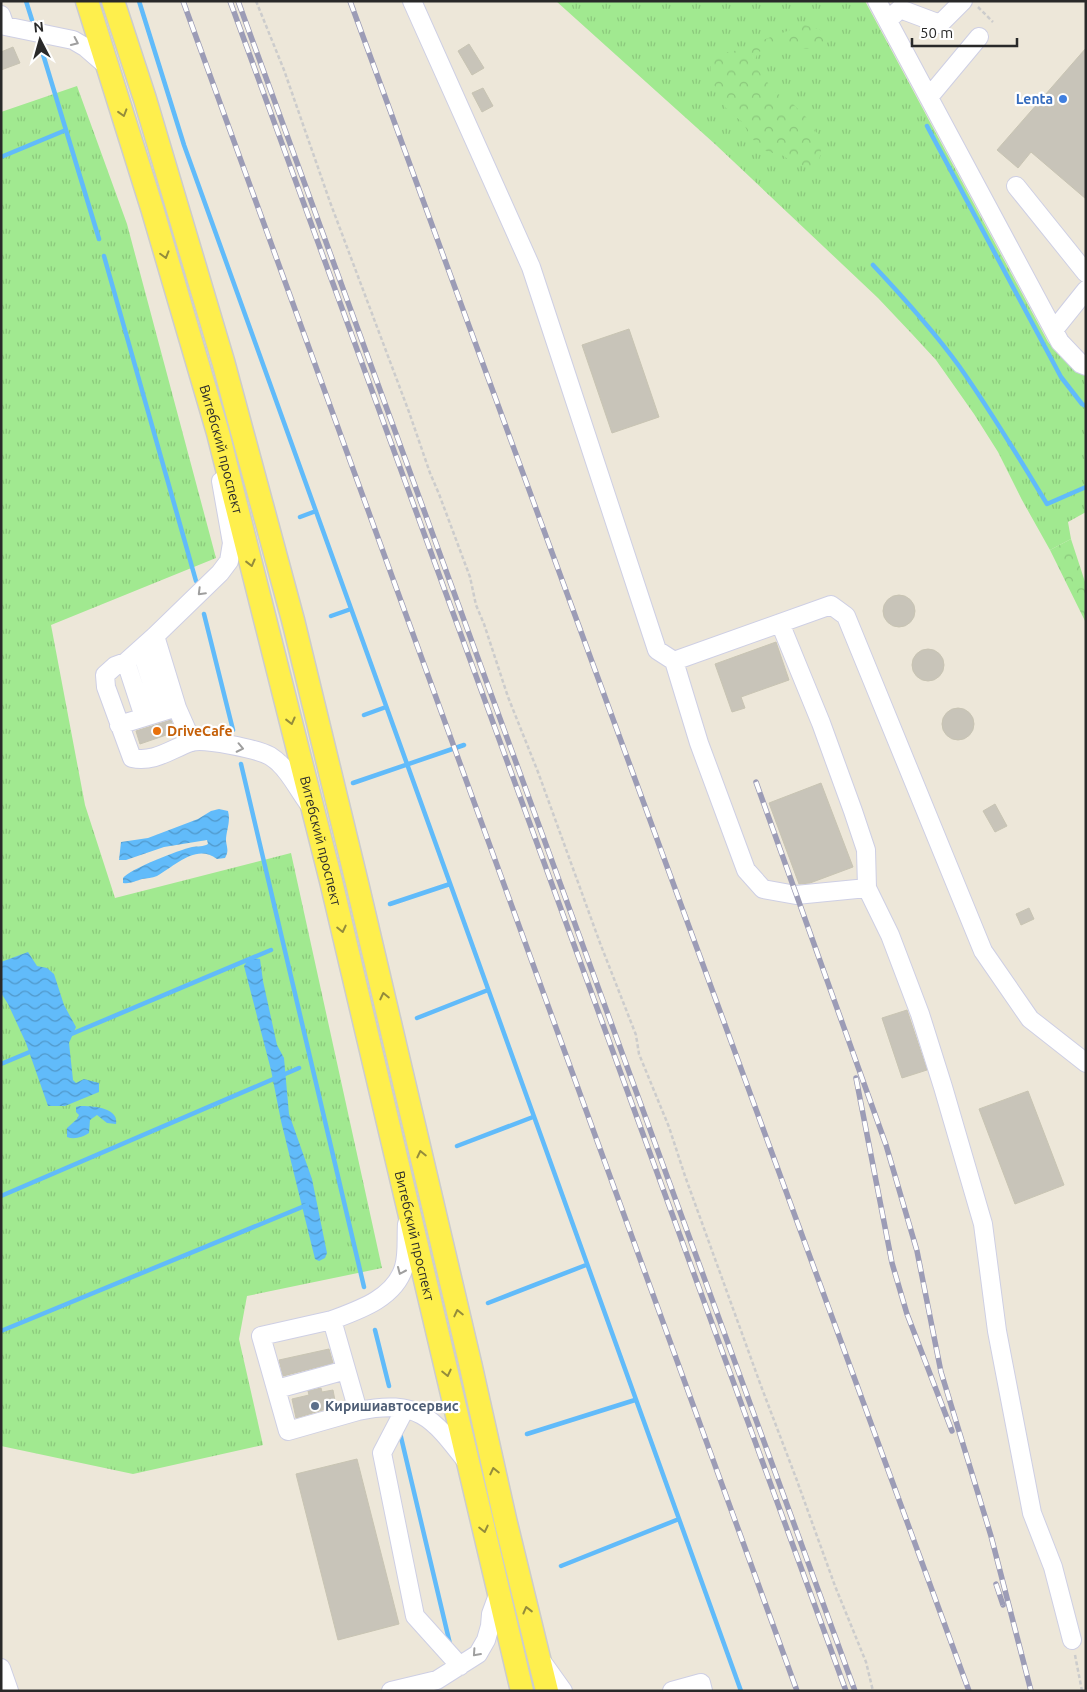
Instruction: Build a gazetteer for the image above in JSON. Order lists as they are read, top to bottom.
{
  "streets": {
    "main road": ["Витебский проспект"]
  },
  "places": ["Lenta", "DriveCafe", "Киришиавтосервис"],
  "scale_bar": "50 m",
  "north": "top"
}
